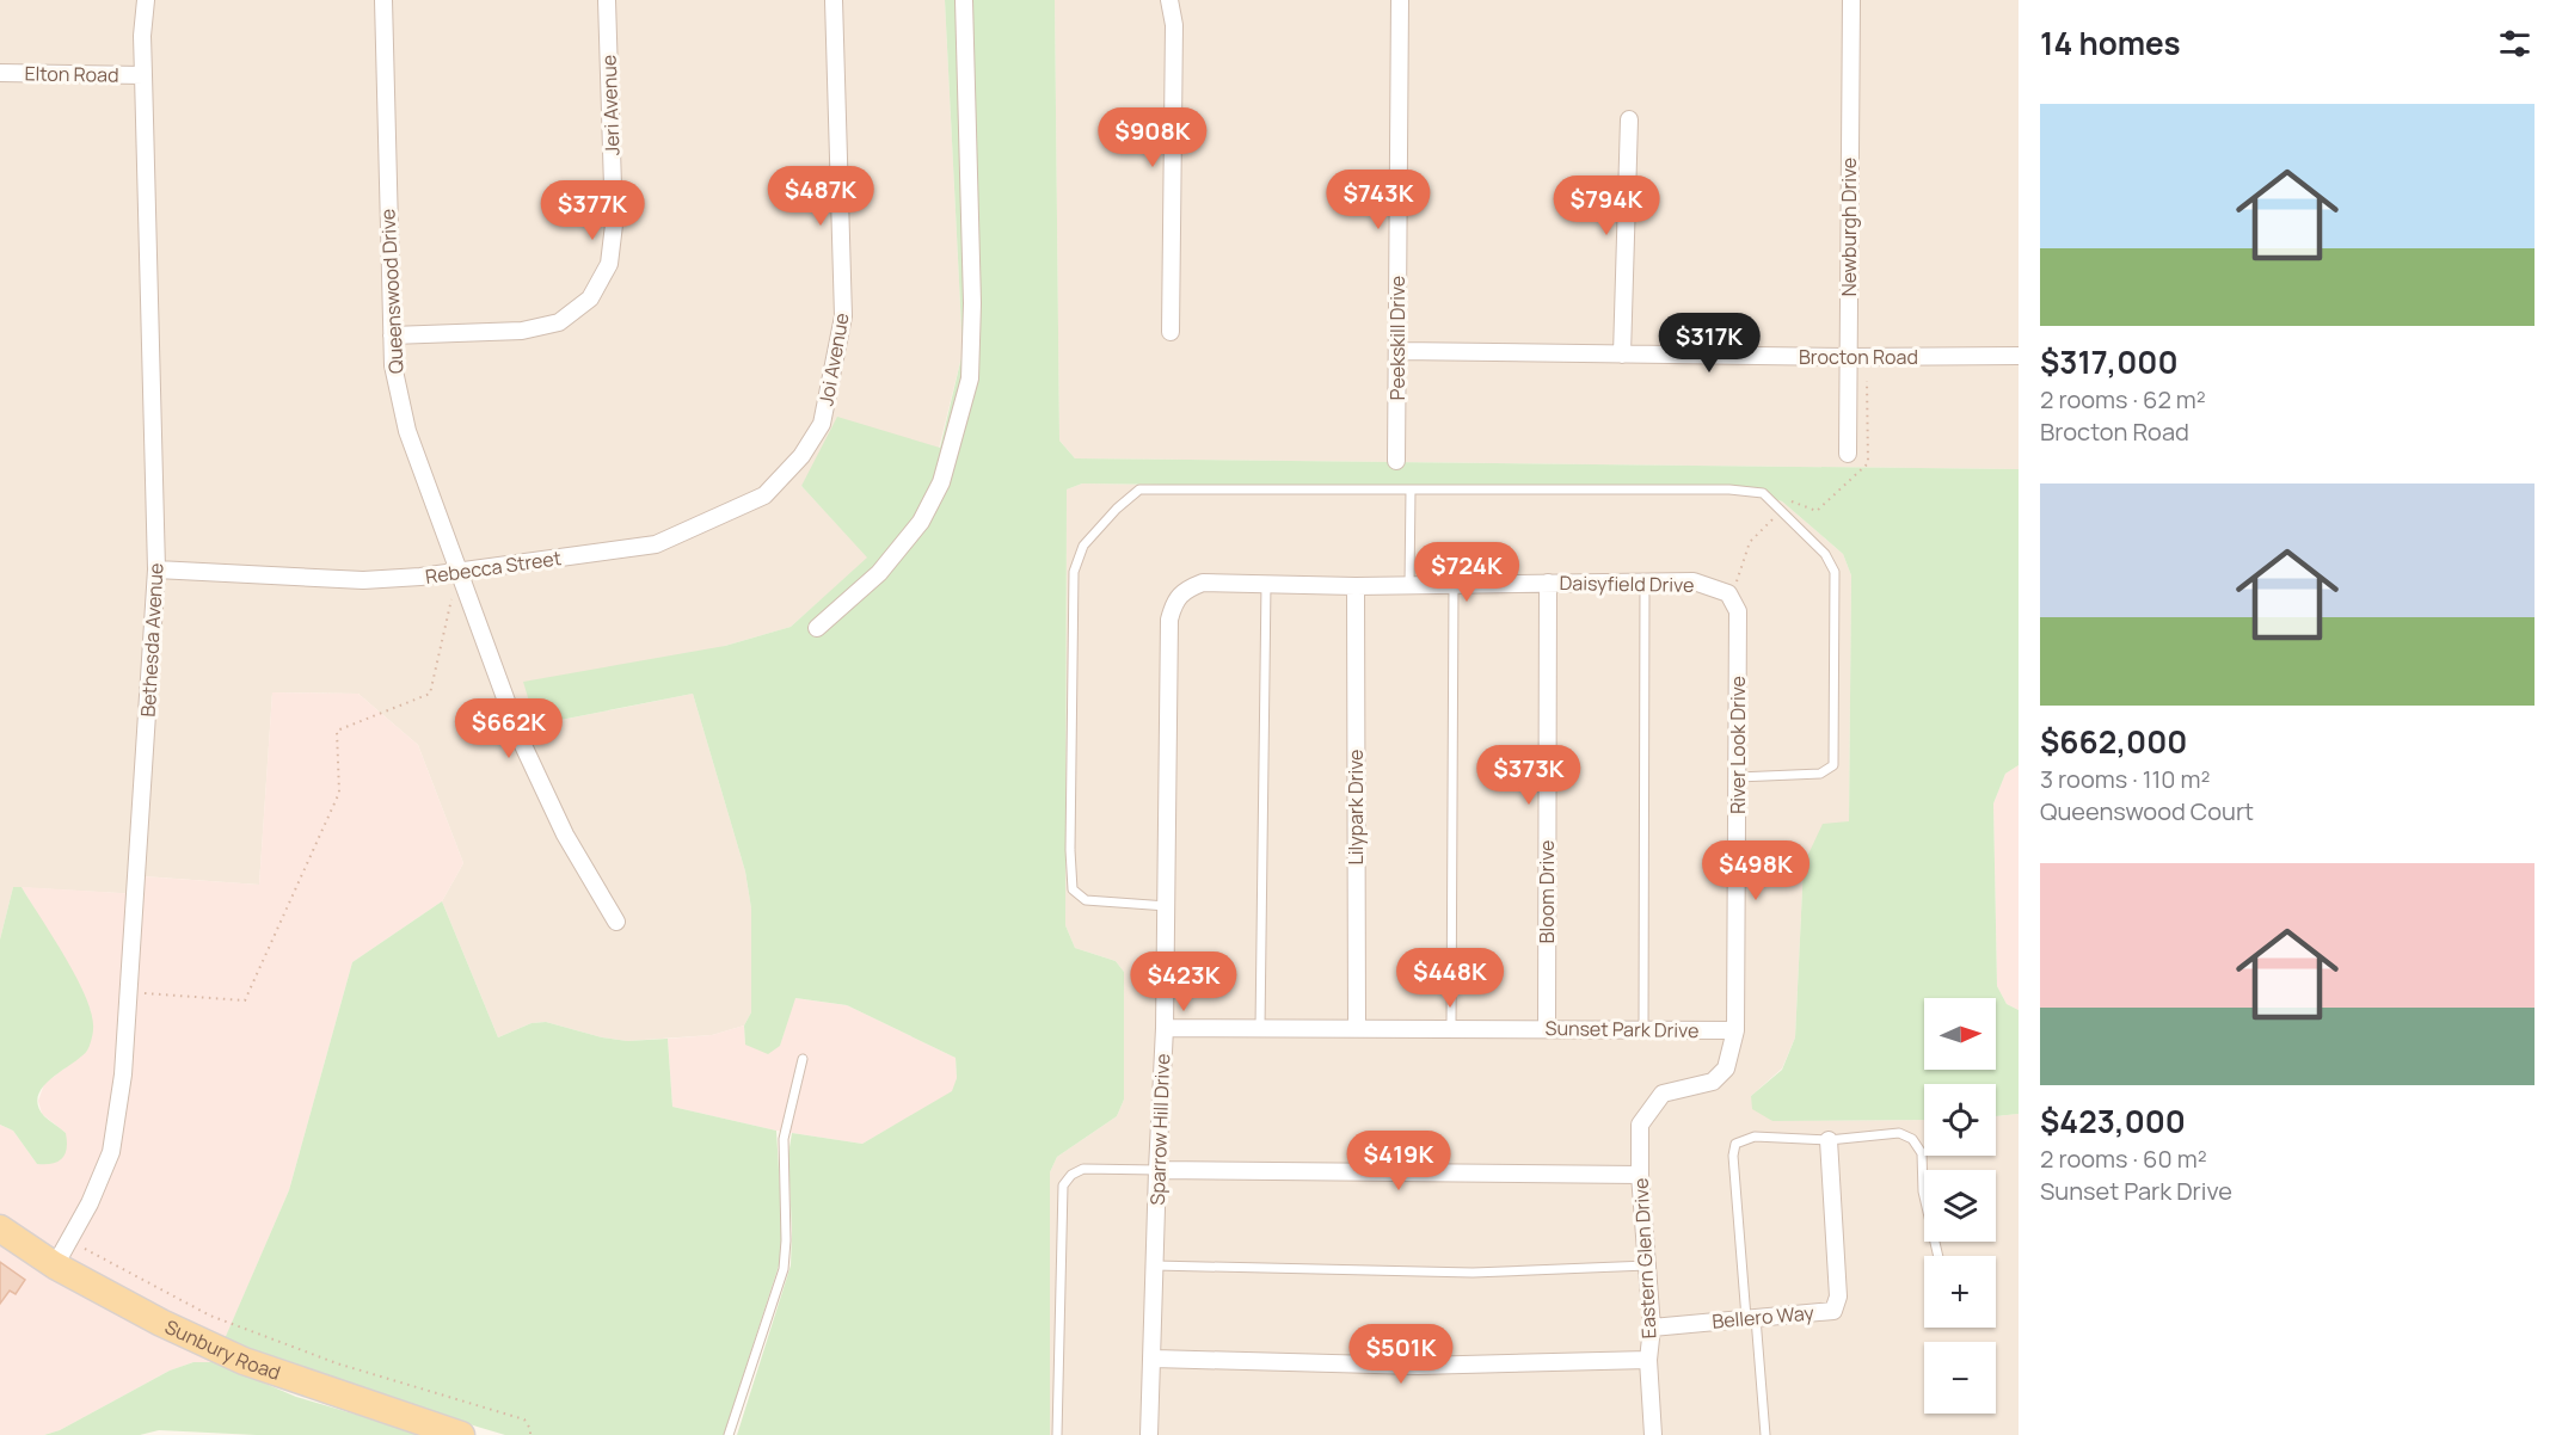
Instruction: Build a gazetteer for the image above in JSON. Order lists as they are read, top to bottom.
{
  "streets": {
    "main road": ["Sunbury Road"],
    "street": [
      "Elton Road",
      "Jeri Avenue",
      "Newburgh Drive",
      "Queenswood Drive",
      "Peekskill Drive",
      "Brocton Road",
      "Joi Avenue",
      "Rebecca Street",
      "Daisyfield Drive",
      "Bethesda Avenue",
      "River Look Drive",
      "Lilypark Drive",
      "Bloom Drive",
      "Sunset Park Drive",
      "Sparrow Hill Drive",
      "Eastern Glen Drive",
      "Bellero Way"
    ]
  },
  "crossings": [
    ["Elton Road", "Bethesda Avenue"],
    ["Jeri Avenue", "Queenswood Drive"],
    ["Newburgh Drive", "Brocton Road"],
    ["Queenswood Drive", "Rebecca Street"],
    ["Peekskill Drive", "Brocton Road"],
    ["Joi Avenue", "Rebecca Street"],
    ["Rebecca Street", "Bethesda Avenue"],
    ["Daisyfield Drive", "River Look Drive"],
    ["Daisyfield Drive", "Lilypark Drive"],
    ["Daisyfield Drive", "Bloom Drive"],
    ["Daisyfield Drive", "Sparrow Hill Drive"],
    ["Bethesda Avenue", "Sunbury Road"],
    ["River Look Drive", "Sunset Park Drive"],
    ["River Look Drive", "Eastern Glen Drive"],
    ["Lilypark Drive", "Sunset Park Drive"],
    ["Bloom Drive", "Sunset Park Drive"],
    ["Sunset Park Drive", "Sparrow Hill Drive"],
    ["Eastern Glen Drive", "Bellero Way"]
  ],
  "north": "right",
  "page": {
    "heading": "14 homes",
    "list": [
      {
        "name": "$317,000",
        "note": "2 rooms · 62 m² · Brocton Road"
      },
      {
        "name": "$662,000",
        "note": "3 rooms · 110 m² · Queenswood Court"
      },
      {
        "name": "$423,000",
        "note": "2 rooms · 60 m² · Sunset Park Drive"
      }
    ],
    "price": [
      "$908K",
      "$487K",
      "$743K",
      "$794K",
      "$377K",
      "$317K",
      "$724K",
      "$662K",
      "$373K",
      "$498K",
      "$448K",
      "$423K",
      "$419K",
      "$501K"
    ],
    "map_buttons": ["+", "−"]
  }
}
